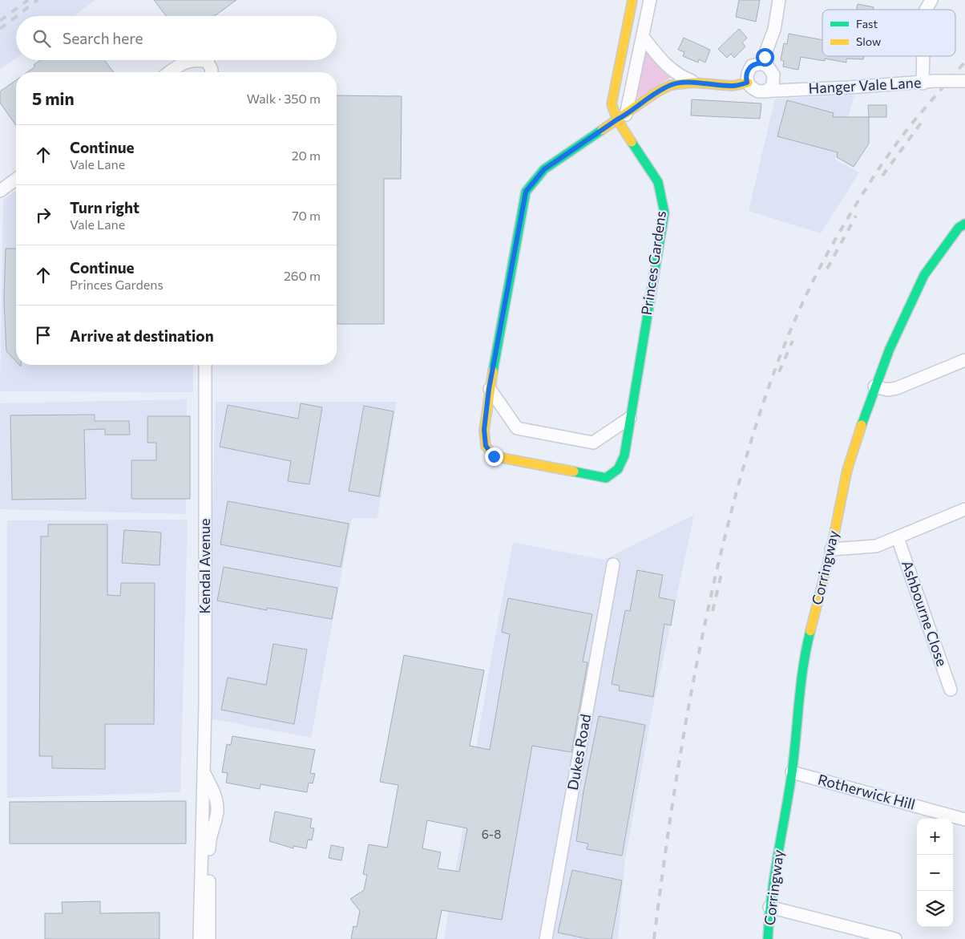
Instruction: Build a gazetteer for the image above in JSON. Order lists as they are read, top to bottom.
{
  "streets": {
    "street": [
      "Hanger Vale Lane",
      "Princes Gardens",
      "Kendal Avenue",
      "Corringway",
      "Ashbourne Close",
      "Dukes Road",
      "Rotherwick Hill"
    ]
  },
  "crossings": [
    ["Hanger Vale Lane", "Princes Gardens"],
    ["Corringway", "Rotherwick Hill"]
  ],
  "house_numbers": ["6-8"],
  "legend": ["Fast", "Slow"],
  "page": {
    "search": "Search here",
    "heading": ["5 min", "Walk · 350 m"],
    "list": [
      ["Continue", "Vale Lane", "20 m"],
      ["Turn right", "Vale Lane", "70 m"],
      ["Continue", "Princes Gardens", "260 m"],
      "Arrive at destination"
    ],
    "map_buttons": ["+", "−"]
  }
}
